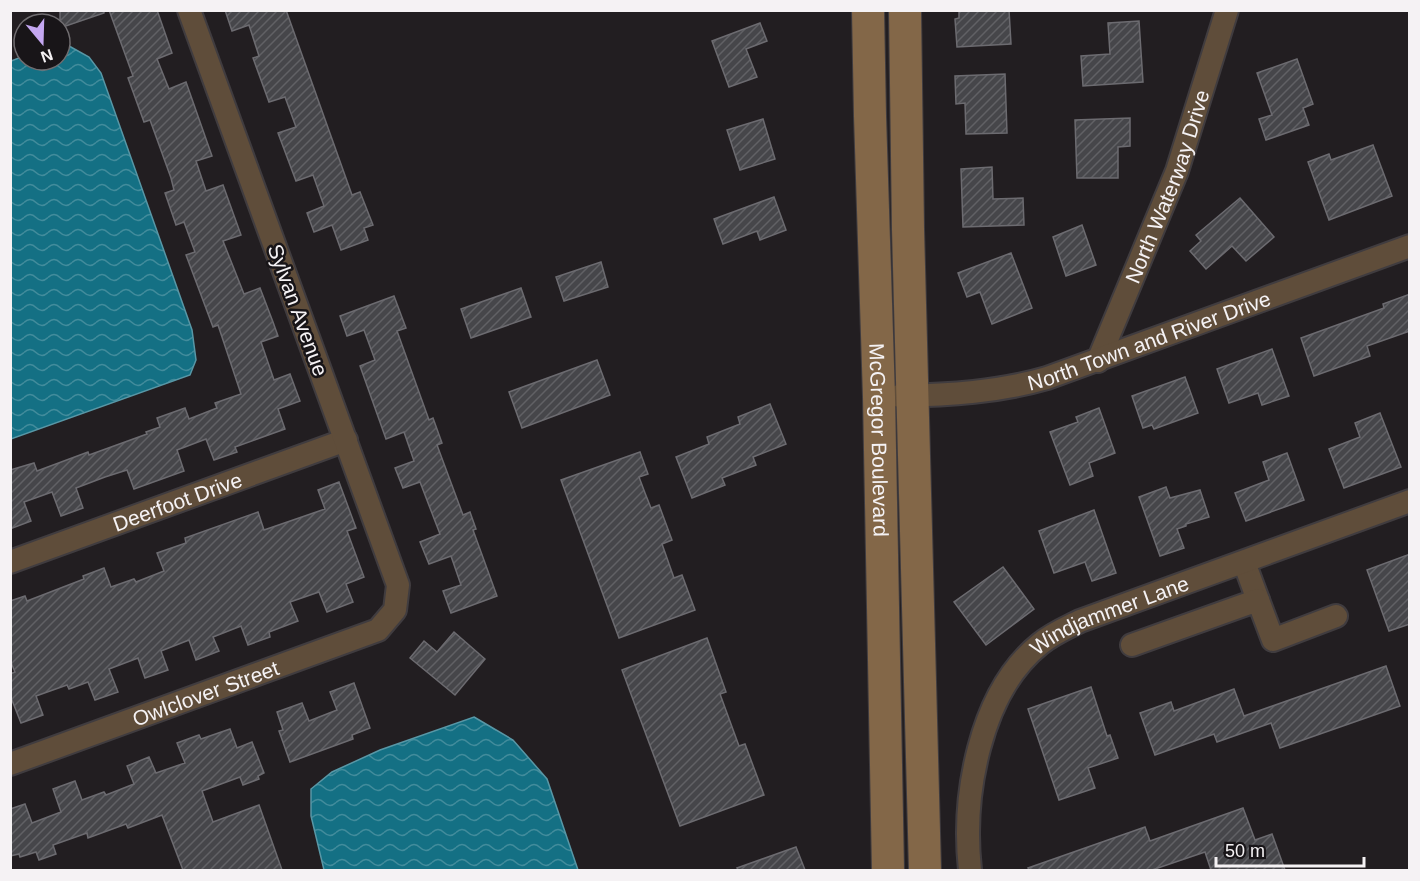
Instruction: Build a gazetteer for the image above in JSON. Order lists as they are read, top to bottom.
{
  "streets": {
    "main road": ["McGregor Boulevard"],
    "street": [
      "North Waterway Drive",
      "Sylvan Avenue",
      "North Town and River Drive",
      "Deerfoot Drive",
      "Windjammer Lane",
      "Owlclover Street"
    ]
  },
  "crossings": [
    ["North Waterway Drive", "North Town and River Drive"],
    ["Sylvan Avenue", "Deerfoot Drive"],
    ["Sylvan Avenue", "Owlclover Street"],
    ["North Town and River Drive", "McGregor Boulevard"]
  ],
  "scale_bar": "50 m",
  "north": "bottom"
}
